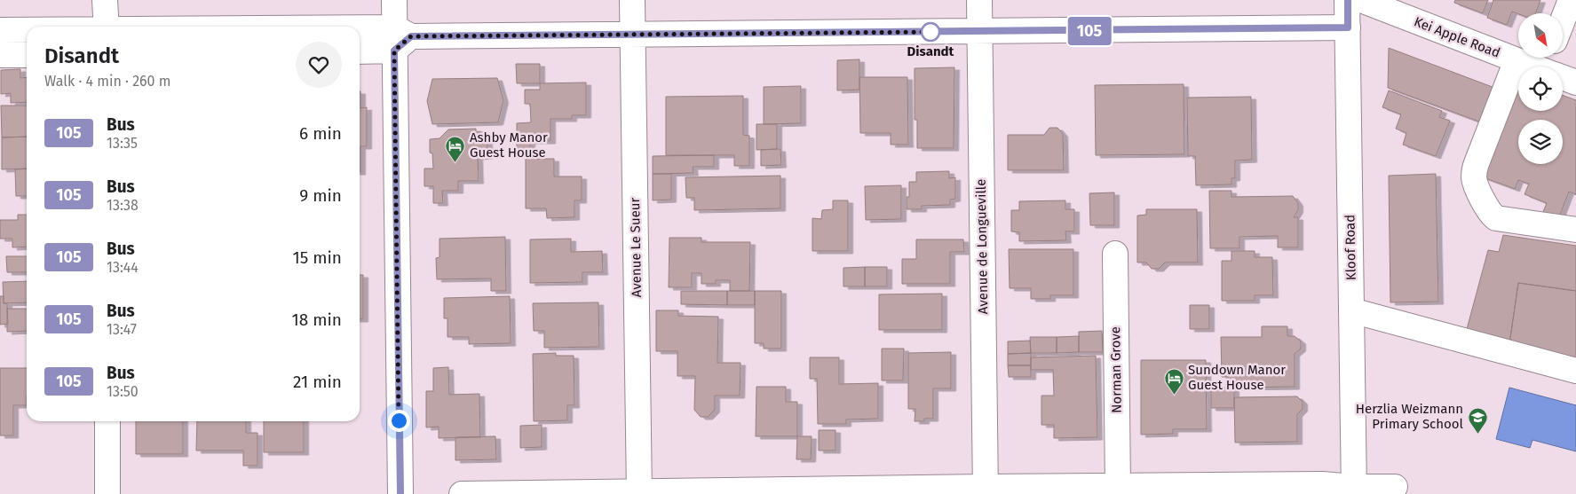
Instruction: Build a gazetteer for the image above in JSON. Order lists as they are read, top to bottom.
{
  "streets": {
    "street": [
      "Kei Apple Road",
      "Avenue de Longueville",
      "Avenue Le Sueur",
      "Kloof Road",
      "Norman Grove"
    ]
  },
  "places": {
    "other": ["Disandt"],
    "hotel": ["Ashby Manor Guest House", "Sundown Manor Guest House"],
    "school or university": ["Herzlia Weizmann Primary School"]
  },
  "lines": ["bus line 105"],
  "north": "bottom right",
  "page": {
    "on_map": "105",
    "heading": ["Disandt", "Walk · 4 min · 260 m"],
    "list": [
      {
        "mark": "105",
        "name": "Bus",
        "note": "13:35",
        "value": "6 min"
      },
      {
        "mark": "105",
        "name": "Bus",
        "note": "13:38",
        "value": "9 min"
      },
      {
        "mark": "105",
        "name": "Bus",
        "note": "13:44",
        "value": "15 min"
      },
      {
        "mark": "105",
        "name": "Bus",
        "note": "13:47",
        "value": "18 min"
      },
      {
        "mark": "105",
        "name": "Bus",
        "note": "13:50",
        "value": "21 min"
      }
    ]
  }
}
